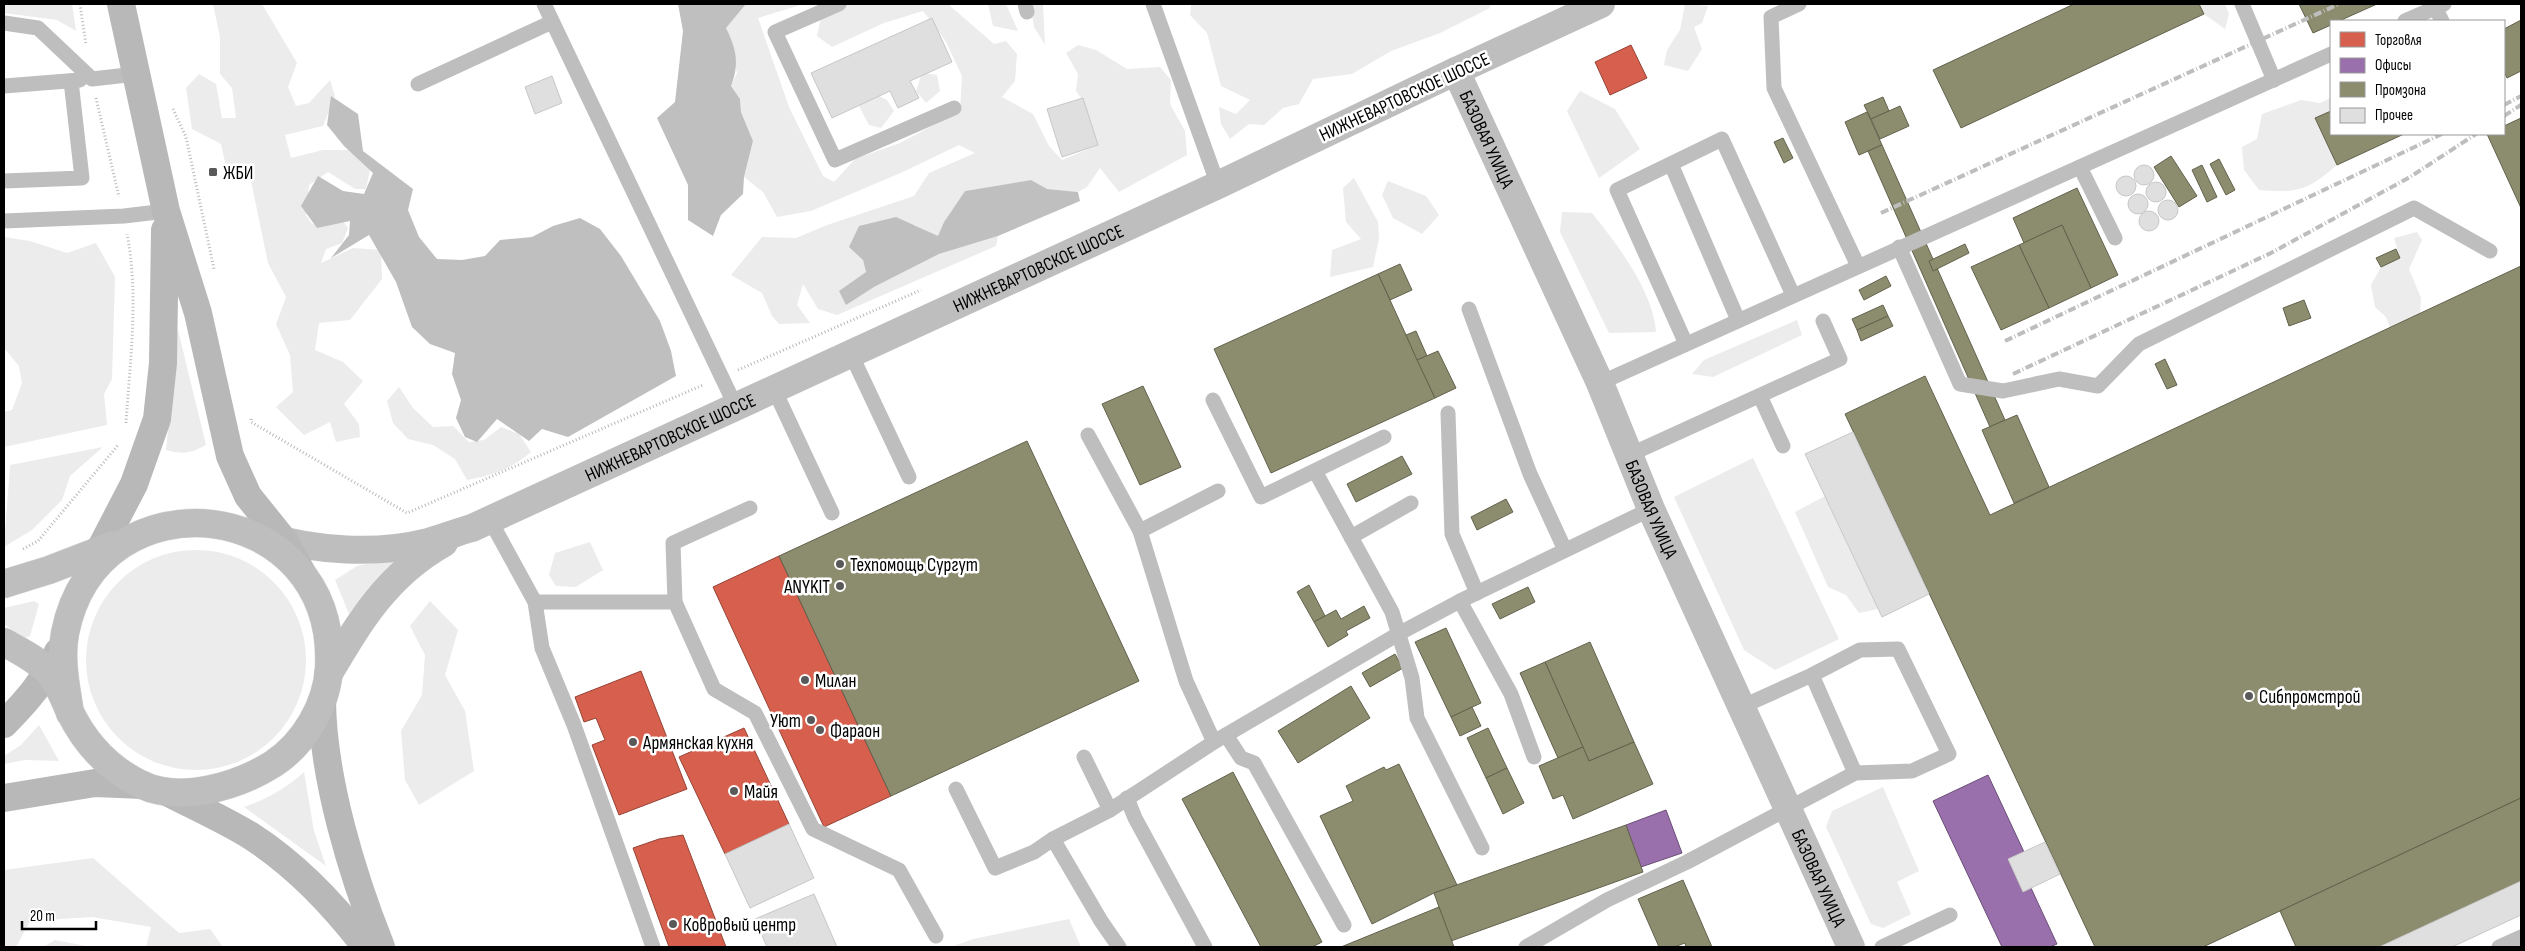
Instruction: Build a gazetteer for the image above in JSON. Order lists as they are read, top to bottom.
{
  "streets": {
    "street": ["НИЖНЕВАРТОВСКОЕ ШОССЕ", "БАЗОВАЯ УЛИЦА"]
  },
  "crossings": [
    ["НИЖНЕВАРТОВСКОЕ ШОССЕ", "БАЗОВАЯ УЛИЦА"]
  ],
  "places": {
    "transit": ["ЖБИ"],
    "other": [
      "Техпомощь Сургут",
      "ANYKIT",
      "Милан",
      "Сибпромстрой",
      "Уют",
      "Фараон",
      "Армянская кухня",
      "Майя",
      "Ковровый центр"
    ]
  },
  "legend": [
    "Торговля",
    "Офисы",
    "Промзона",
    "Прочее"
  ],
  "scale_bar": "20 m"
}
